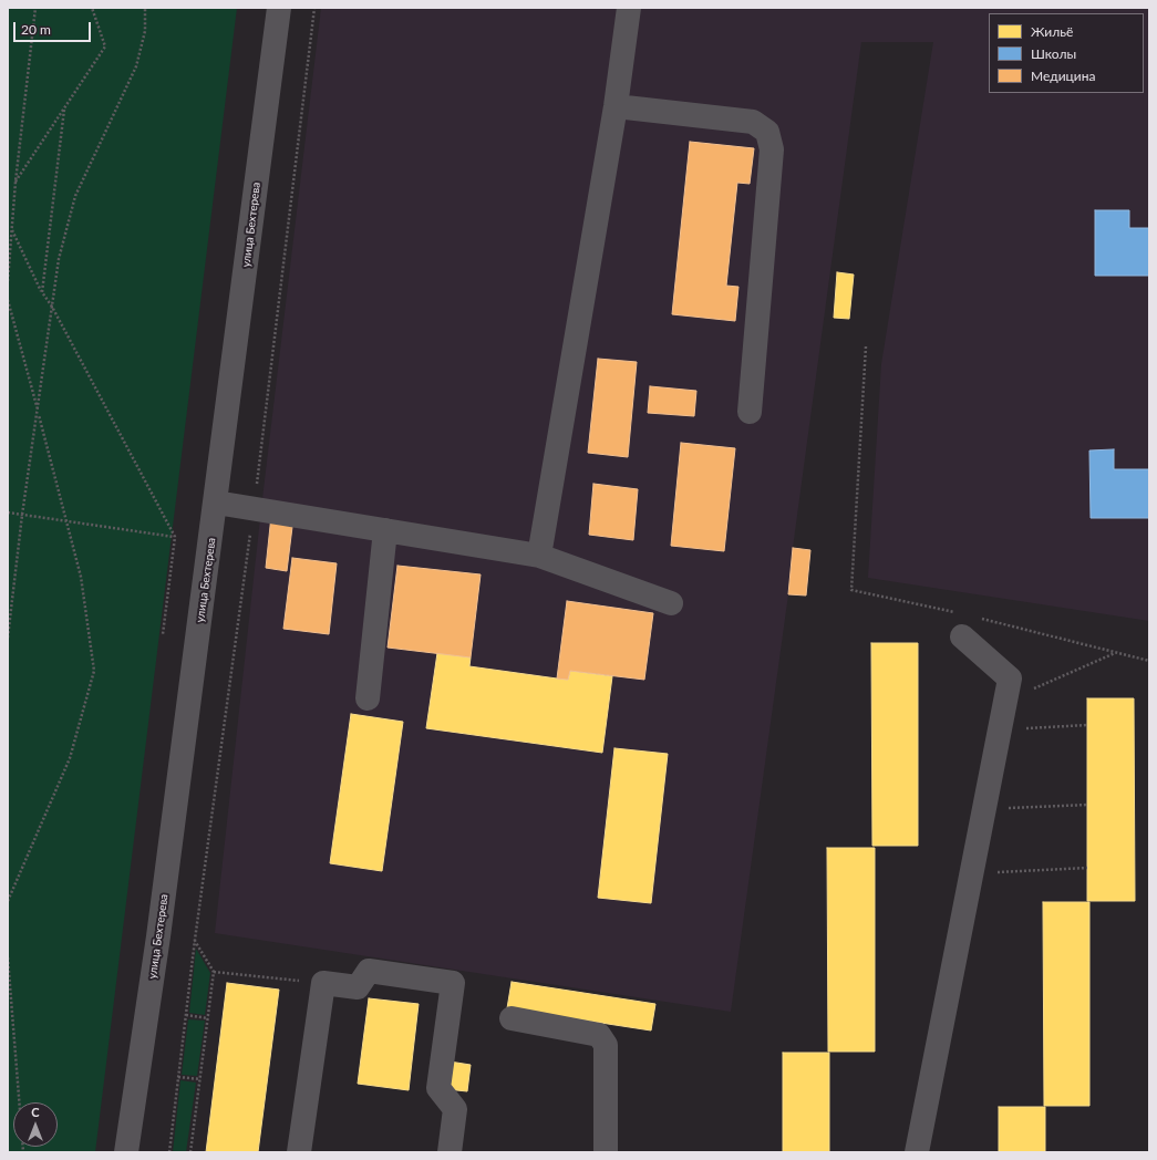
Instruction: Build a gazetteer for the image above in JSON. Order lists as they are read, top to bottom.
{
  "streets": {
    "street": ["улица Бехтерева"]
  },
  "legend": ["Жильё", "Школы", "Медицина"],
  "scale_bar": "20 m",
  "north": "top"
}
